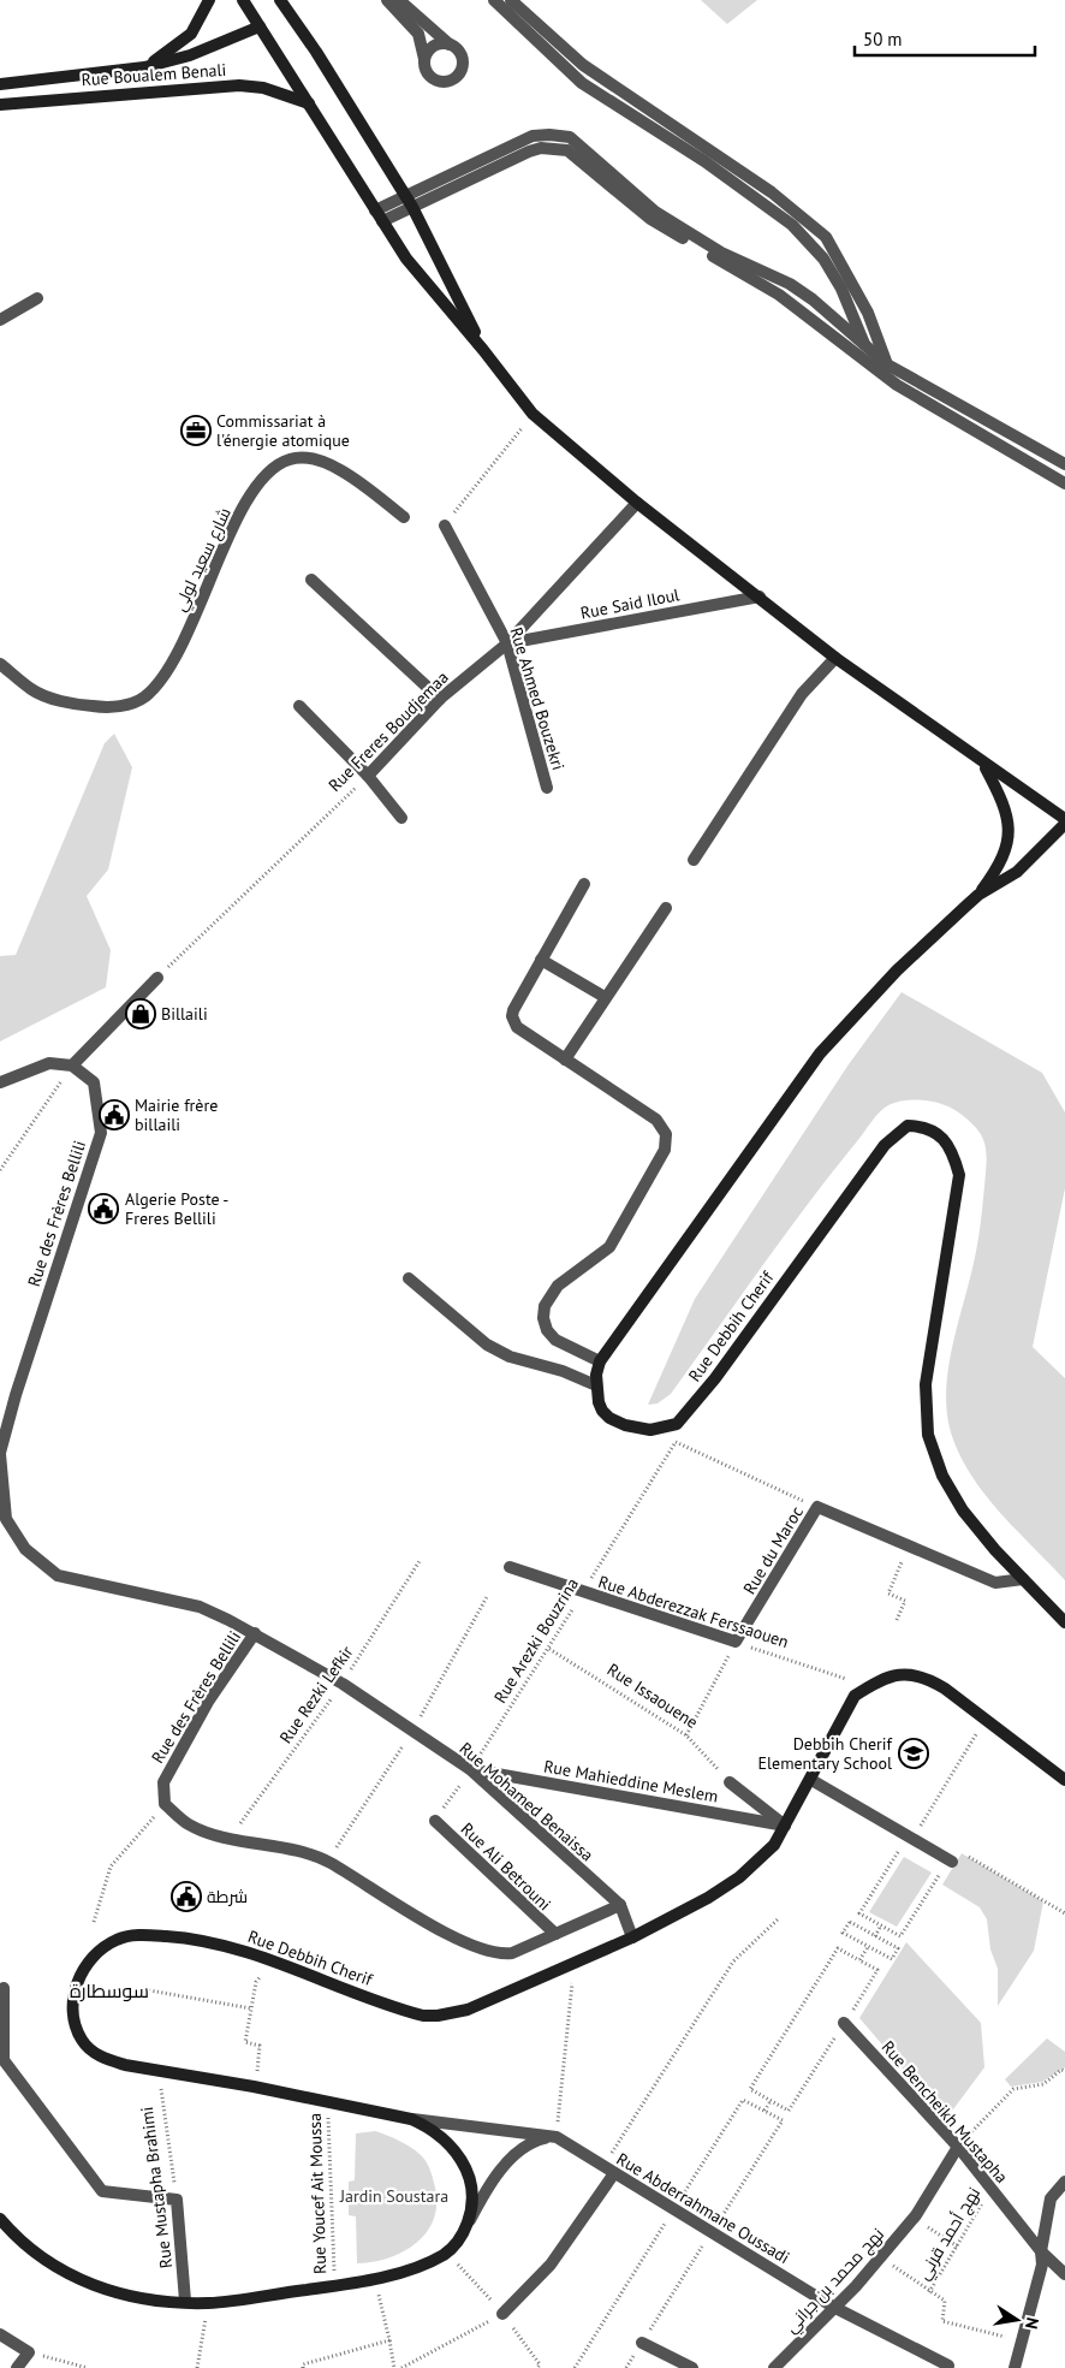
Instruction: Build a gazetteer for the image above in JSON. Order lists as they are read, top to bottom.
{
  "streets": {
    "street": [
      "Rue Boualem Benali",
      "شارع سعيد لولي",
      "Rue Said Iloul",
      "Rue Ahmed Bouzekri",
      "Rue Freres Boudjemaa",
      "Rue des Frères Bellili",
      "Rue Debbih Cherif",
      "Rue du Maroc",
      "Rue Abderezzak Ferssaouen",
      "Rue Mahieddine Meslem",
      "Rue Mohamed Benaissa",
      "Rue Ali Betrouni",
      "Rue Bencheikh Mustapha",
      "Rue Mustapha Brahimi",
      "Rue Abderrahmane Oussadi",
      "نهج محمد بن جراني"
    ],
    "path": [
      "Rue Arezki Bouzrina",
      "Rue Rezki Lefkir",
      "Rue Issaouene",
      "Rue Youcef Ait Moussa",
      "نهج أحمد قرني"
    ]
  },
  "crossings": [
    ["Rue Said Iloul", "Rue Ahmed Bouzekri"],
    ["Rue Said Iloul", "Rue Freres Boudjemaa"],
    ["Rue Ahmed Bouzekri", "Rue Freres Boudjemaa"],
    ["Rue des Frères Bellili", "Rue Mohamed Benaissa"],
    ["Rue Debbih Cherif", "Rue Abderezzak Ferssaouen"],
    ["Rue Debbih Cherif", "Rue Mahieddine Meslem"],
    ["Rue Debbih Cherif", "Rue Mohamed Benaissa"],
    ["Rue Debbih Cherif", "Rue Mustapha Brahimi"],
    ["Rue Debbih Cherif", "Rue Youcef Ait Moussa"],
    ["Rue du Maroc", "Rue Abderezzak Ferssaouen"],
    ["Rue du Maroc", "Rue Arezki Bouzrina"],
    ["Rue Abderezzak Ferssaouen", "Rue Arezki Bouzrina"],
    ["Rue Arezki Bouzrina", "Rue Issaouene"],
    ["Rue Arezki Bouzrina", "Rue Mahieddine Meslem"],
    ["Rue Arezki Bouzrina", "Rue Mohamed Benaissa"],
    ["Rue Arezki Bouzrina", "Rue Ali Betrouni"],
    ["Rue Rezki Lefkir", "Rue Mohamed Benaissa"],
    ["Rue Mahieddine Meslem", "Rue Mohamed Benaissa"],
    ["Rue Bencheikh Mustapha", "نهج أحمد قرني"],
    ["Rue Bencheikh Mustapha", "نهج محمد بن جراني"],
    ["Rue Abderrahmane Oussadi", "نهج محمد بن جراني"]
  ],
  "districts": ["سوسطارة"],
  "parks": ["Jardin Soustara"],
  "places": {
    "office": ["Commissariat à l'énergie atomique"],
    "shop": ["Billaili"],
    "public building": ["Mairie frère billaili", "Algerie Poste - Freres Bellili", "شرطة"],
    "school or university": ["Debbih Cherif Elementary School"]
  },
  "scale_bar": "50 m",
  "north": "right"
}
